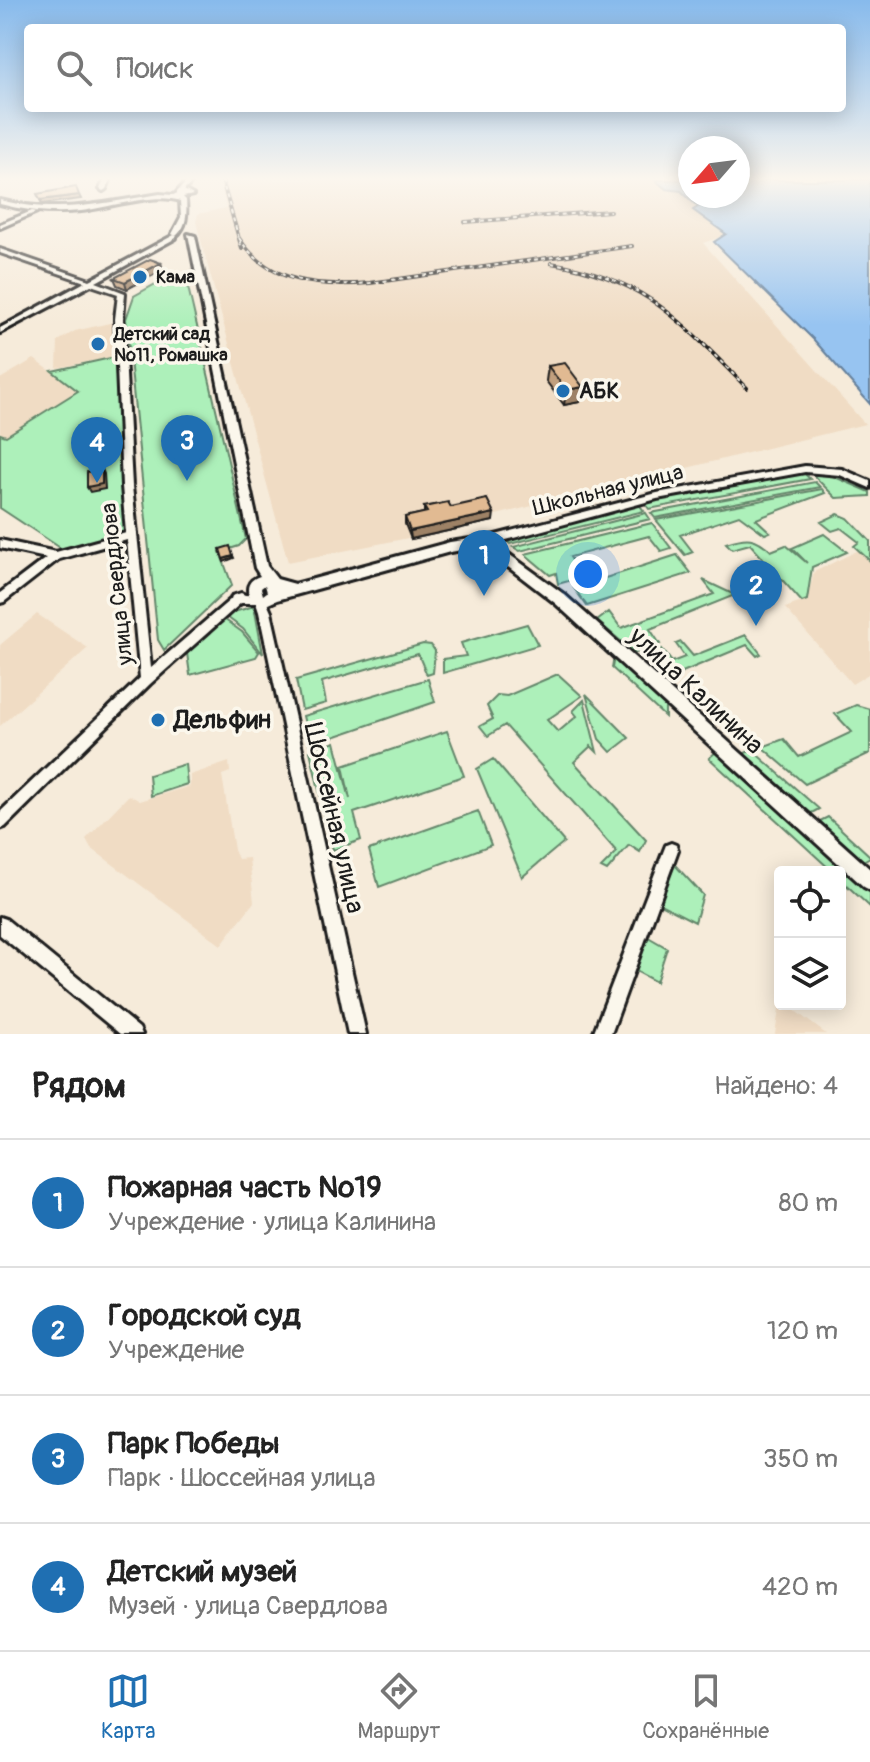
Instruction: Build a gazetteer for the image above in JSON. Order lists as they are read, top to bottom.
{
  "streets": {
    "main road": ["Школьная улица", "улица Калинина"],
    "street": ["улица Свердлова", "Шоссейная улица"]
  },
  "crossings": [
    ["Школьная улица", "улица Калинина"],
    ["Школьная улица", "Шоссейная улица"]
  ],
  "places": [
    "Кама",
    "Детский сад №11, Ромашка",
    "АБК",
    "Дельфин"
  ],
  "north": "bottom left",
  "page": {
    "search": "Поиск",
    "pins": [
      "3",
      "4",
      "1",
      "2"
    ],
    "heading": ["Рядом", "Найдено: 4"],
    "list": [
      {
        "mark": "1",
        "name": "Пожарная часть №19",
        "note": "Учреждение · улица Калинина",
        "value": "80 m"
      },
      {
        "mark": "2",
        "name": "Городской суд",
        "note": "Учреждение",
        "value": "120 m"
      },
      {
        "mark": "3",
        "name": "Парк Победы",
        "note": "Парк · Шоссейная улица",
        "value": "350 m"
      },
      {
        "mark": "4",
        "name": "Детский музей",
        "note": "Музей · улица Свердлова",
        "value": "420 m"
      }
    ],
    "nav": ["Карта", "Маршрут", "Сохранённые"]
  }
}
